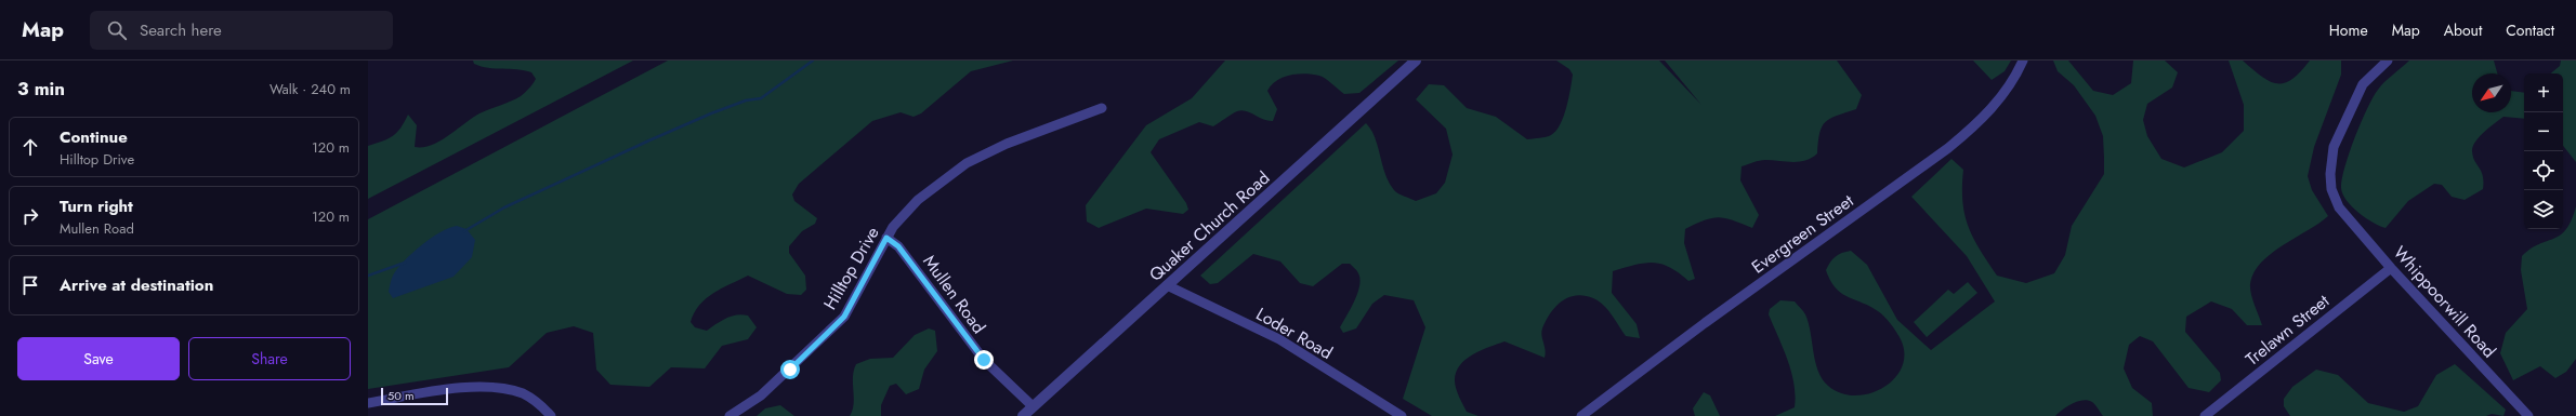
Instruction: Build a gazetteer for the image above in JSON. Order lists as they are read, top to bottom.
{
  "streets": {
    "street": [
      "Quaker Church Road",
      "Evergreen Street",
      "Hilltop Drive",
      "Mullen Road",
      "Whippoorwill Road",
      "Trelawn Street",
      "Loder Road"
    ]
  },
  "crossings": [
    ["Quaker Church Road", "Mullen Road"],
    ["Quaker Church Road", "Loder Road"],
    ["Hilltop Drive", "Mullen Road"],
    ["Whippoorwill Road", "Trelawn Street"]
  ],
  "scale_bar": "50 m",
  "north": "bottom left",
  "page": {
    "header": "Map",
    "search": "Search here",
    "nav": [
      "Home",
      "Map",
      "About",
      "Contact"
    ],
    "heading": ["3 min", "Walk · 240 m"],
    "map_buttons": ["+", "−"],
    "list": [
      ["Continue", "Hilltop Drive", "120 m"],
      ["Turn right", "Mullen Road", "120 m"],
      "Arrive at destination"
    ],
    "buttons": ["Save", "Share"],
    "scale": "50 m"
  }
}
